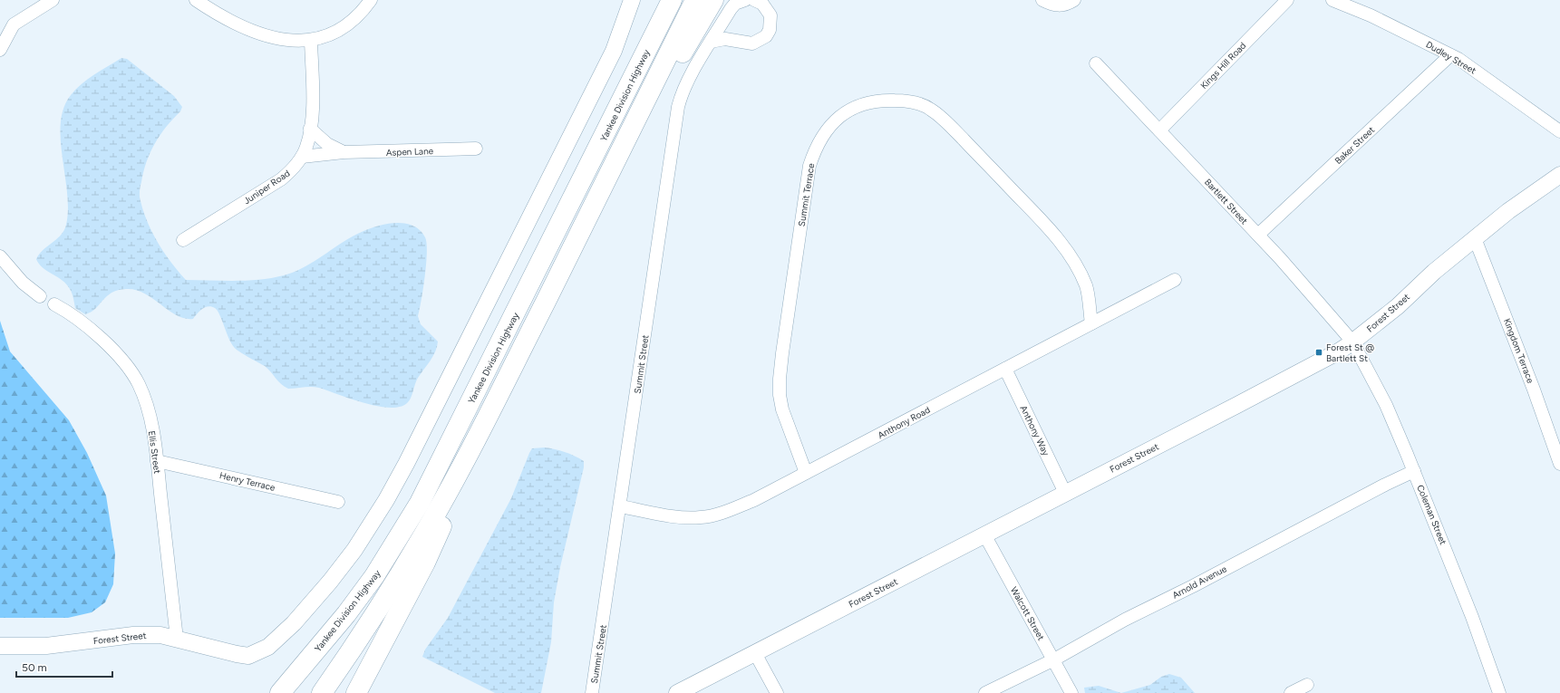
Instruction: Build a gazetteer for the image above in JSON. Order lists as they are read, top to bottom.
{
  "streets": {
    "highway": ["Yankee Division Highway"],
    "street": [
      "Dudley Street",
      "Kings Hill Road",
      "Baker Street",
      "Aspen Lane",
      "Juniper Road",
      "Summit Terrace",
      "Bartlett Street",
      "Forest Street",
      "Kingdom Terrace",
      "Summit Street",
      "Anthony Road",
      "Anthony Way",
      "Ellis Street",
      "Henry Terrace",
      "Coleman Street",
      "Arnold Avenue",
      "Walcott Street"
    ]
  },
  "crossings": [
    ["Dudley Street", "Baker Street"],
    ["Kings Hill Road", "Bartlett Street"],
    ["Baker Street", "Bartlett Street"],
    ["Aspen Lane", "Juniper Road"],
    ["Summit Terrace", "Anthony Road"],
    ["Bartlett Street", "Forest Street"],
    ["Bartlett Street", "Coleman Street"],
    ["Forest Street", "Kingdom Terrace"],
    ["Forest Street", "Anthony Way"],
    ["Forest Street", "Ellis Street"],
    ["Forest Street", "Coleman Street"],
    ["Forest Street", "Walcott Street"],
    ["Summit Street", "Anthony Road"],
    ["Anthony Road", "Anthony Way"],
    ["Ellis Street", "Henry Terrace"],
    ["Coleman Street", "Arnold Avenue"],
    ["Arnold Avenue", "Walcott Street"]
  ],
  "places": {
    "transit": ["Forest St @ Bartlett St"]
  },
  "scale_bar": "50 m"
}
